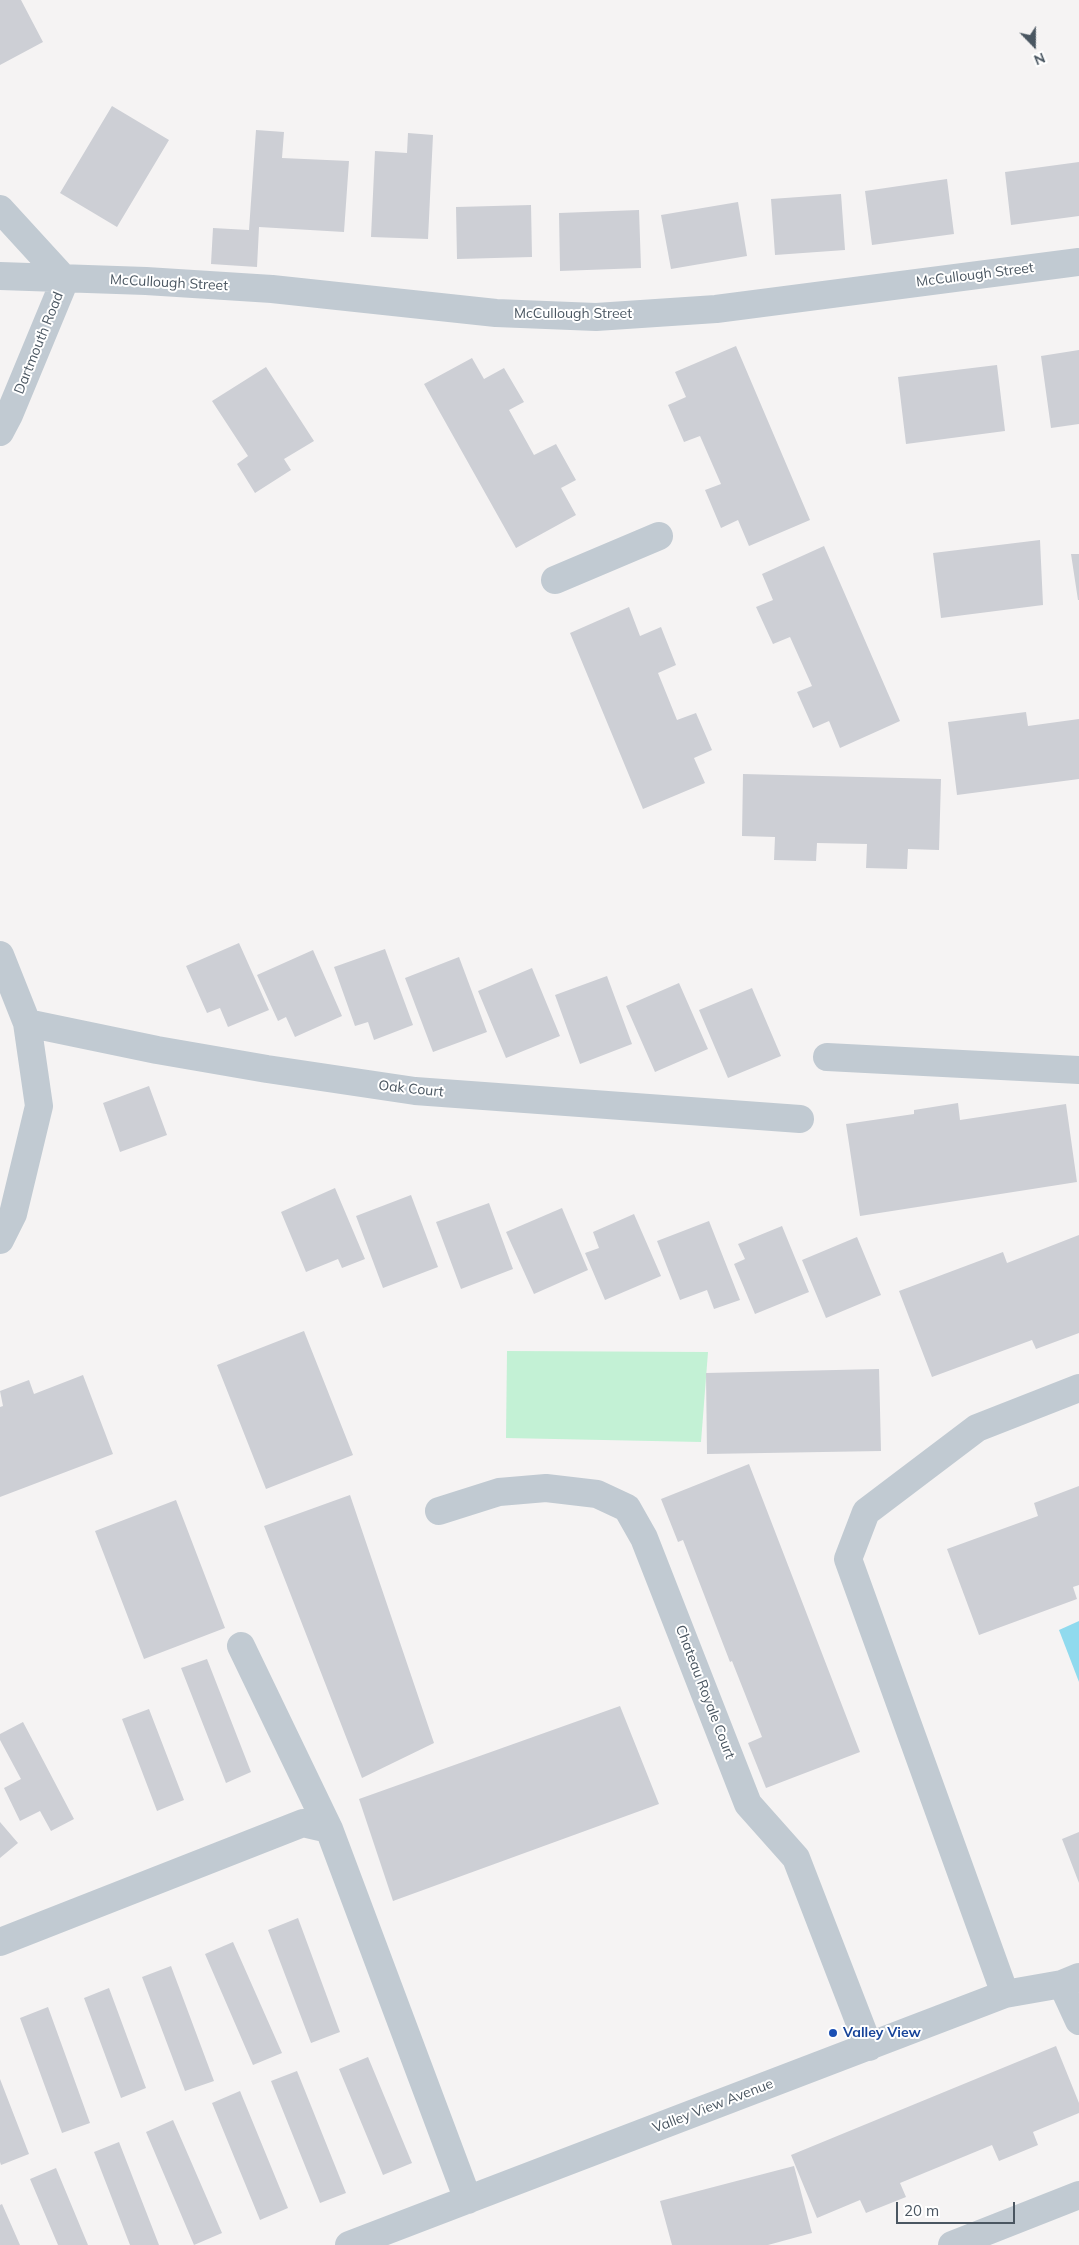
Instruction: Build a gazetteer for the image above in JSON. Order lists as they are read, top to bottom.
{
  "streets": {
    "street": [
      "McCullough Street",
      "Dartmouth Road",
      "Oak Court",
      "Chateau Royale Court",
      "Valley View Avenue"
    ]
  },
  "crossings": [
    ["McCullough Street", "Dartmouth Road"],
    ["Chateau Royale Court", "Valley View Avenue"]
  ],
  "places": ["Valley View"],
  "scale_bar": "20 m",
  "north": "bottom"
}
